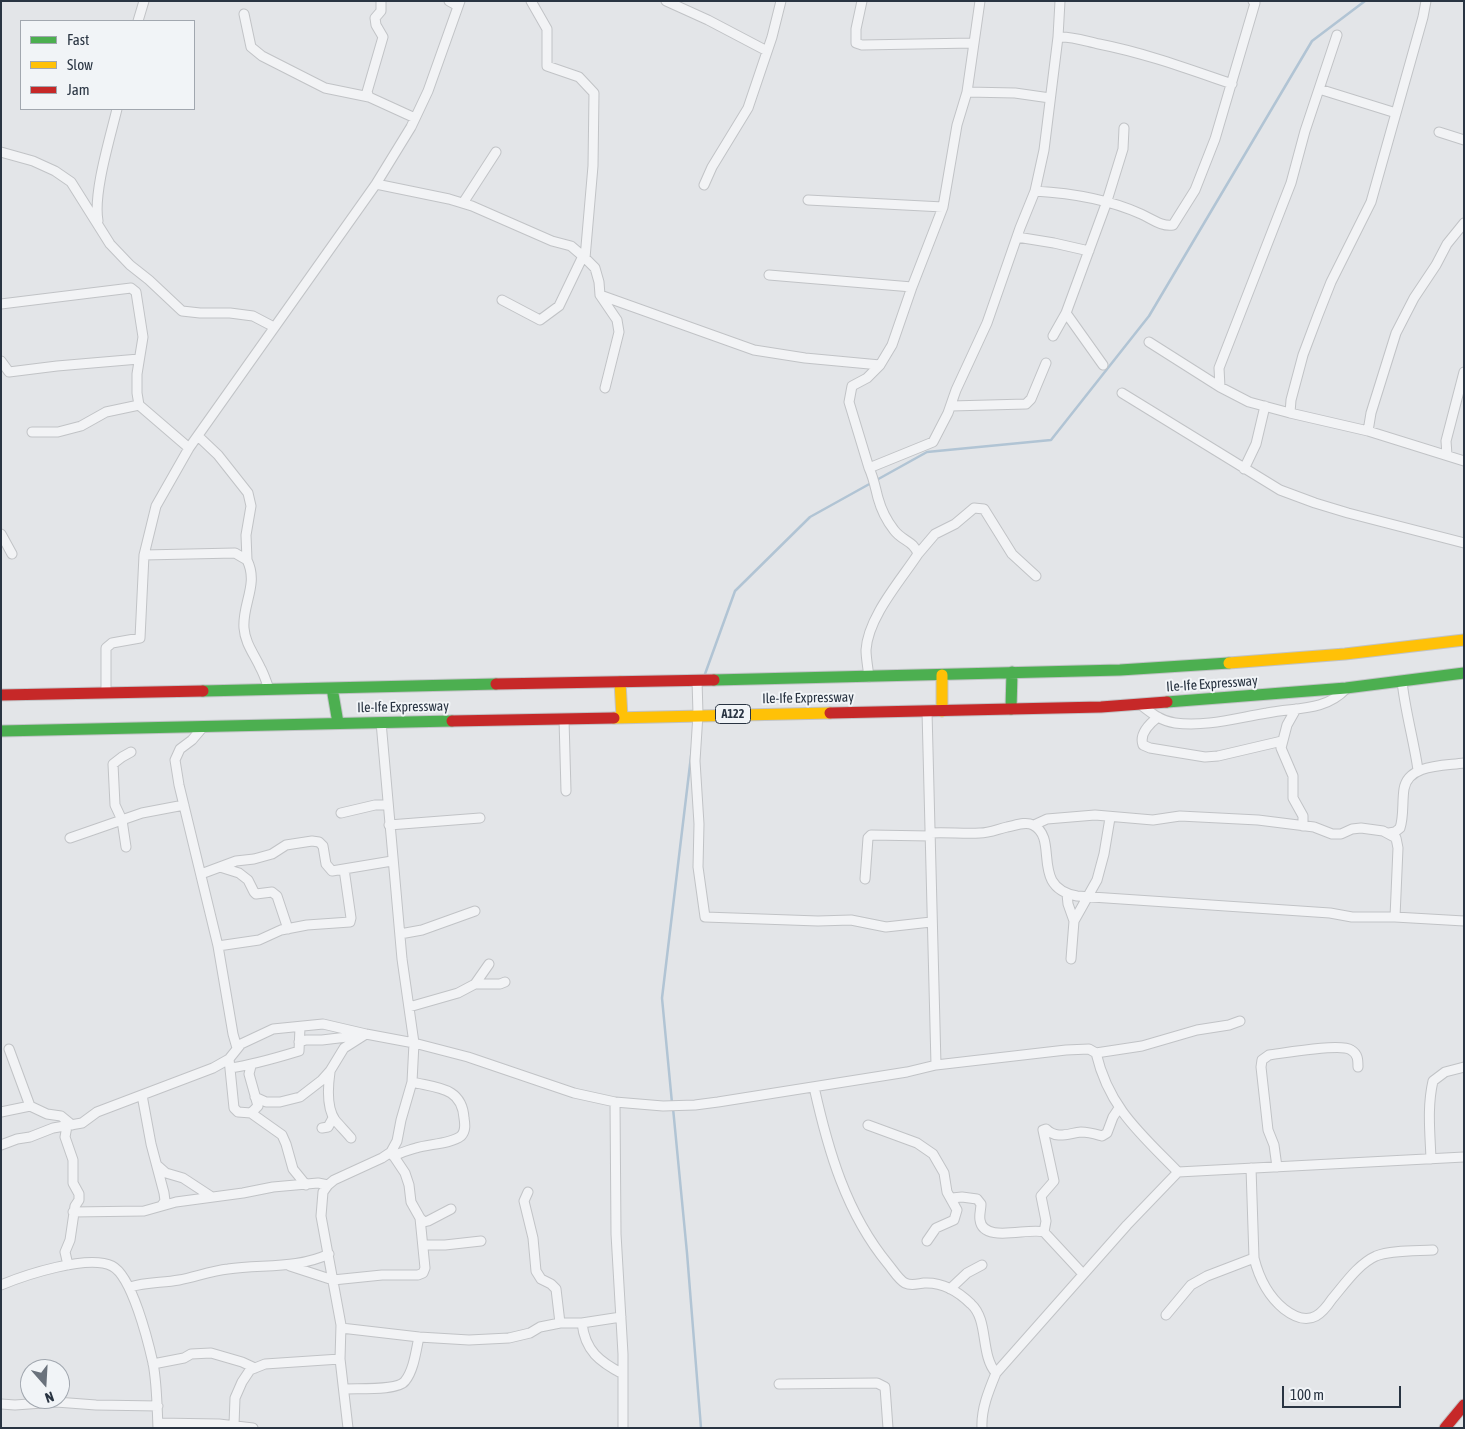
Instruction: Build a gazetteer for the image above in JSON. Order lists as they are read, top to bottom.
{
  "streets": {
    "main road": ["Ile-Ife Expressway", "A122"]
  },
  "legend": ["Fast", "Slow", "Jam"],
  "scale_bar": "100 m",
  "north": "bottom"
}
